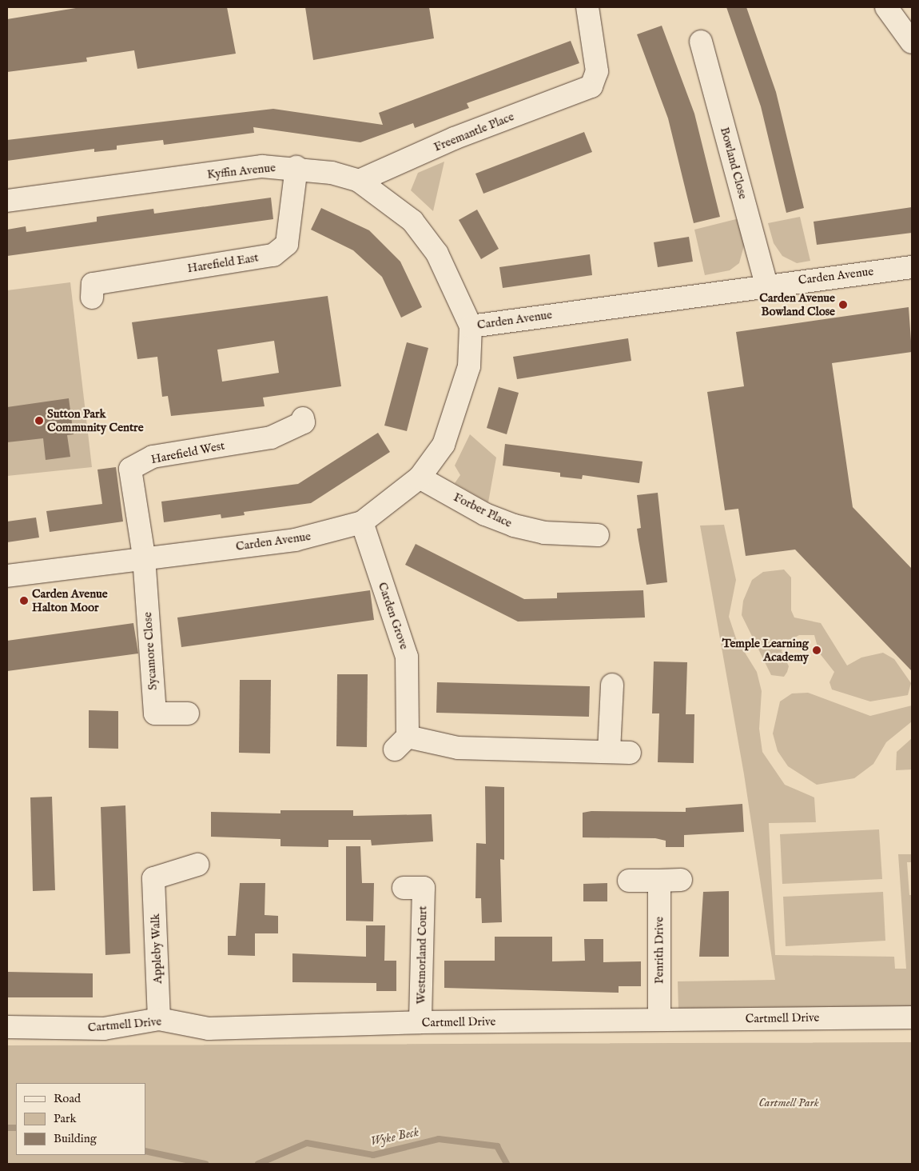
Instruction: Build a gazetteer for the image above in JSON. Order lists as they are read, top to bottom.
{
  "streets": {
    "street": [
      "Freemantle Place",
      "Bowland Close",
      "Kyffin Avenue",
      "Harefield East",
      "Carden Avenue",
      "Harefield West",
      "Forber Place",
      "Carden Grove",
      "Sycamore Close",
      "Appleby Walk",
      "Penrith Drive",
      "Westmorland Court",
      "Cartmell Drive"
    ]
  },
  "crossings": [
    ["Freemantle Place", "Kyffin Avenue"],
    ["Bowland Close", "Carden Avenue"],
    ["Kyffin Avenue", "Harefield East"],
    ["Kyffin Avenue", "Carden Avenue"],
    ["Carden Avenue", "Harefield West"],
    ["Carden Avenue", "Forber Place"],
    ["Carden Avenue", "Carden Grove"],
    ["Carden Avenue", "Sycamore Close"],
    ["Harefield West", "Sycamore Close"],
    ["Appleby Walk", "Cartmell Drive"],
    ["Penrith Drive", "Cartmell Drive"],
    ["Westmorland Court", "Cartmell Drive"]
  ],
  "water": ["Wyke Beck"],
  "parks": ["Cartmell Park"],
  "places": [
    "Carden Avenue Bowland Close",
    "Sutton Park Community Centre",
    "Carden Avenue Halton Moor",
    "Temple Learning Academy"
  ],
  "legend": ["Road", "Park", "Building"]
}
